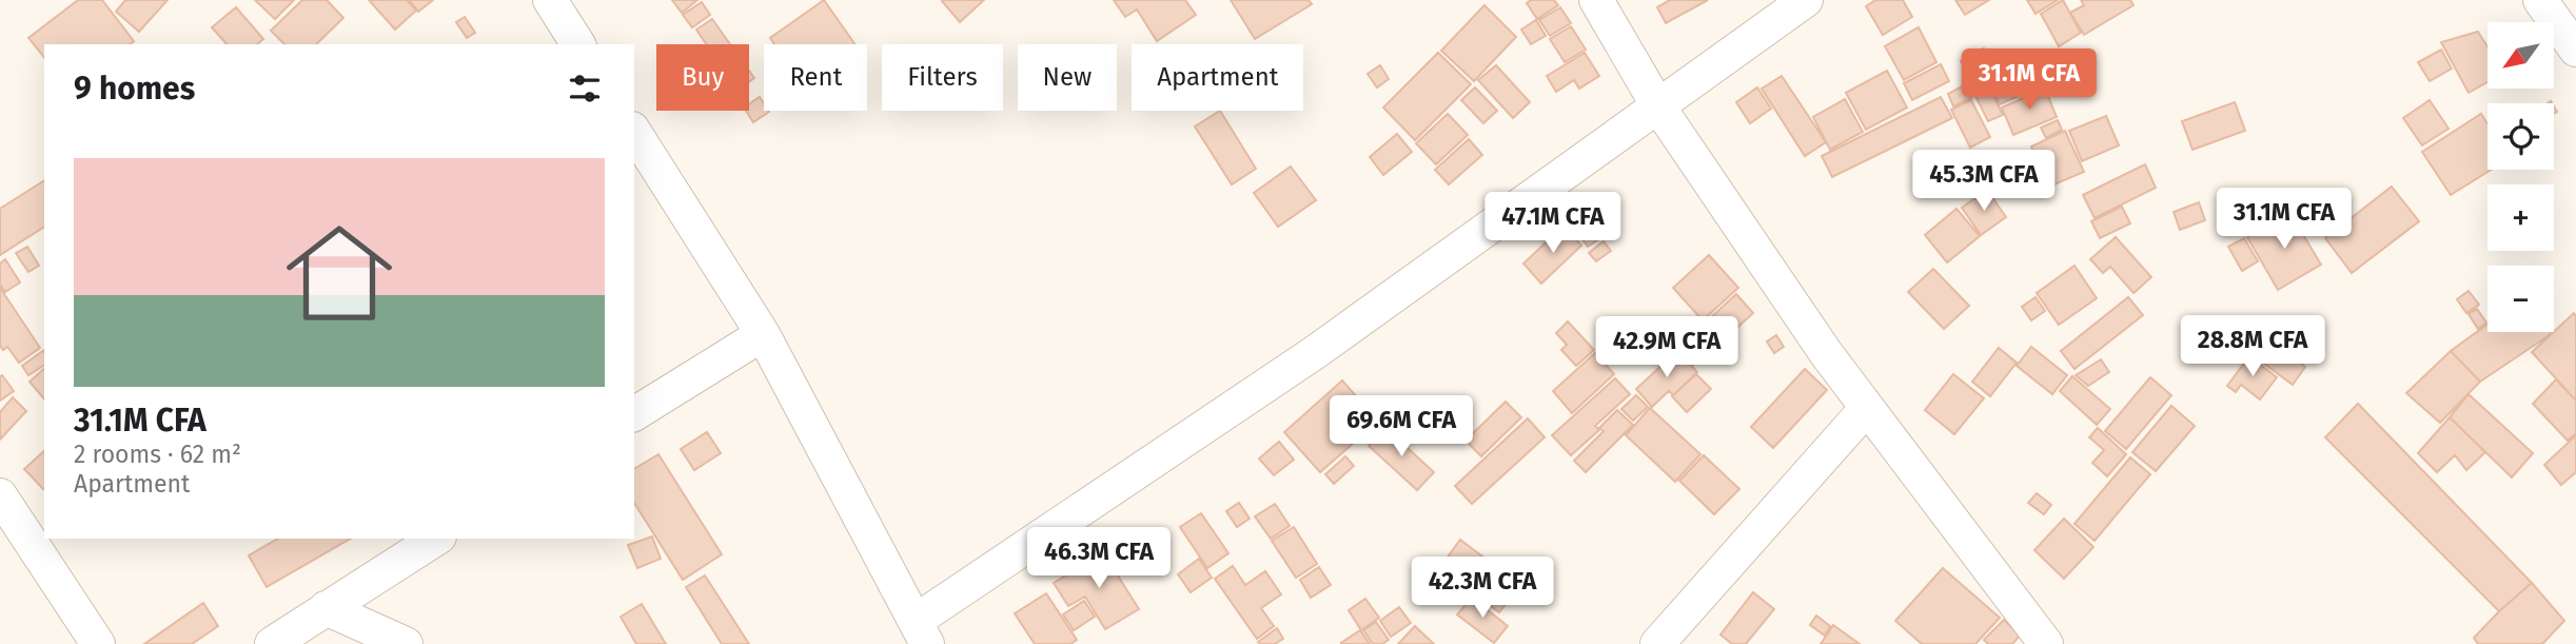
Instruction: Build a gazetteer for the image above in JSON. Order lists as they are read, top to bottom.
{
  "north": "bottom left",
  "page": {
    "map_buttons": ["+", "−"],
    "chip": [
      "Buy",
      "Rent",
      "Filters",
      "New",
      "Apartment"
    ],
    "heading": "9 homes",
    "price": [
      "31.1M CFA",
      "45.3M CFA",
      "31.1M CFA",
      "47.1M CFA",
      "28.8M CFA",
      "42.9M CFA",
      "69.6M CFA",
      "46.3M CFA",
      "42.3M CFA"
    ],
    "list": [
      {
        "name": "31.1M CFA",
        "note": "2 rooms · 62 m² · Apartment"
      }
    ]
  }
}
